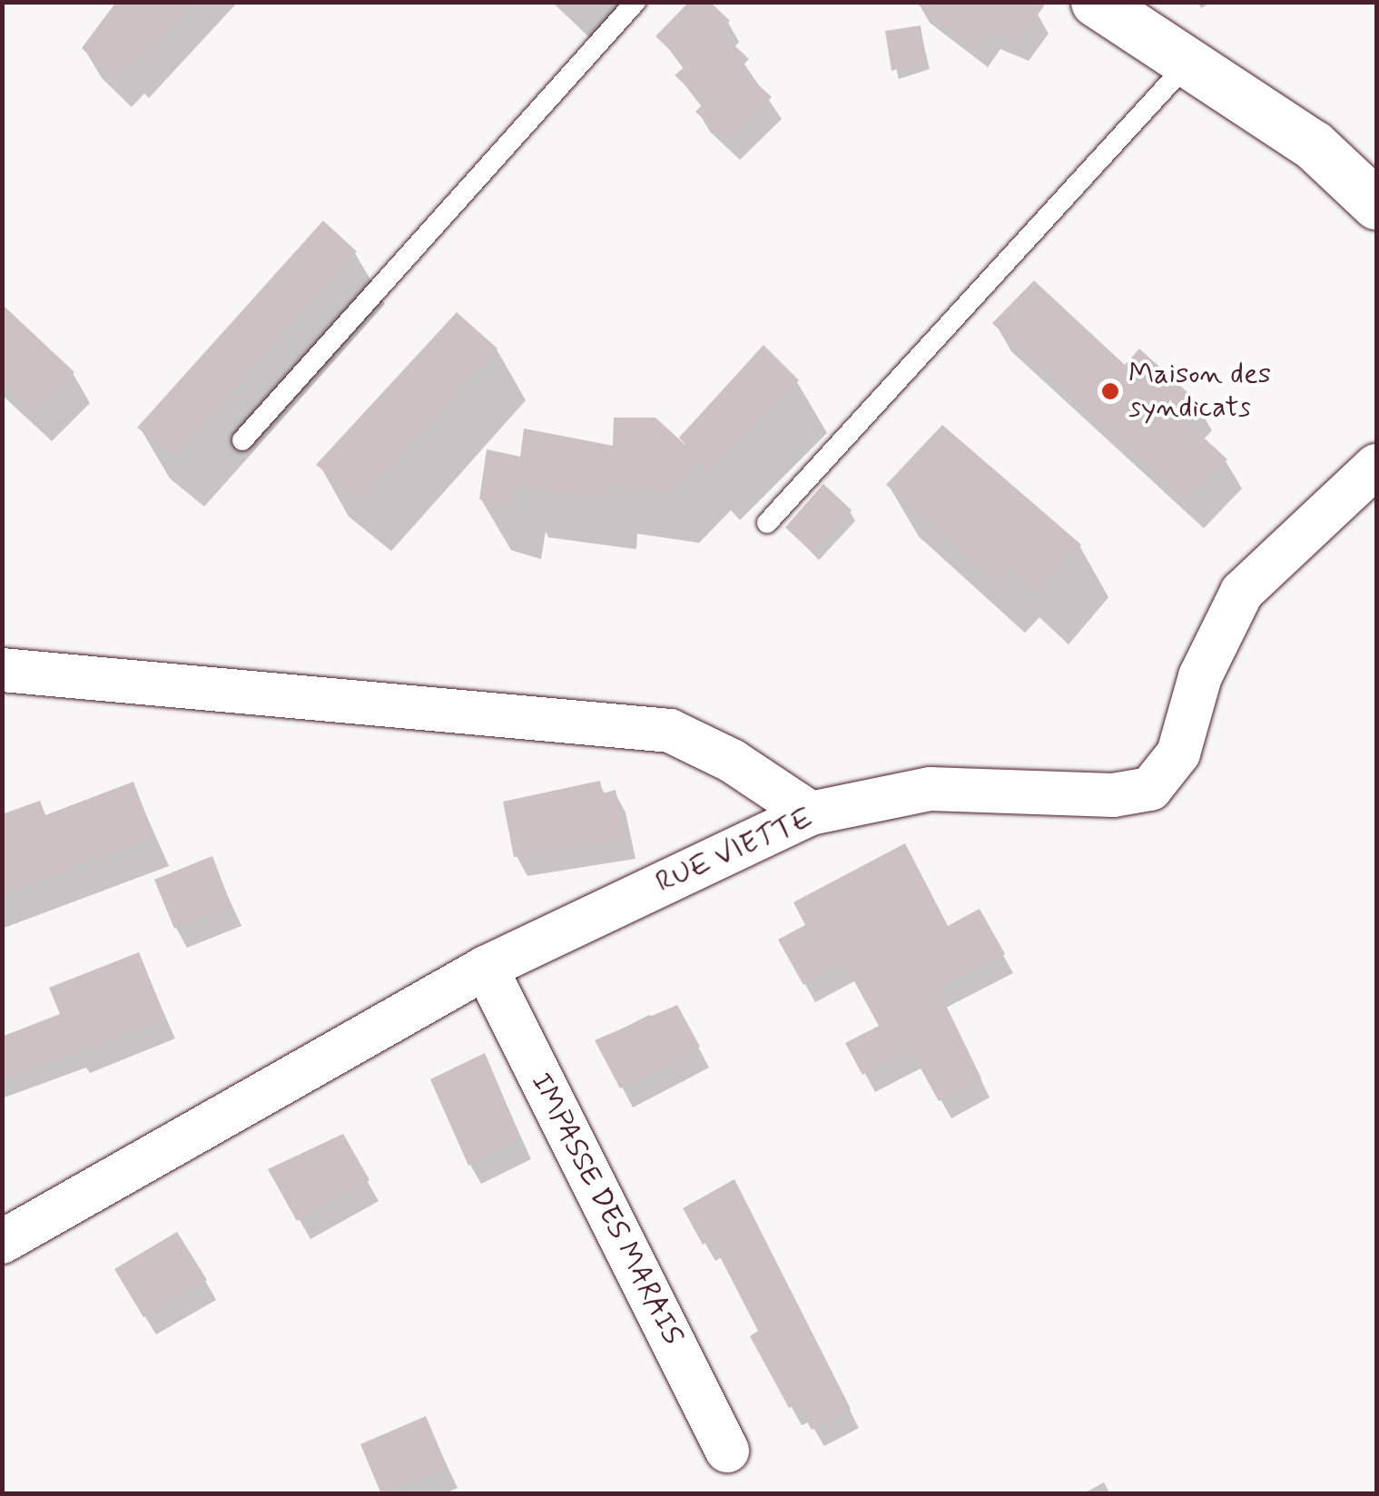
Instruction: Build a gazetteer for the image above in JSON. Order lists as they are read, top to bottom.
{
  "streets": {
    "street": ["RUE VIETTE", "IMPASSE DES MARAIS"]
  },
  "crossings": [
    ["RUE VIETTE", "IMPASSE DES MARAIS"]
  ],
  "places": ["Maison des syndicats"]
}
